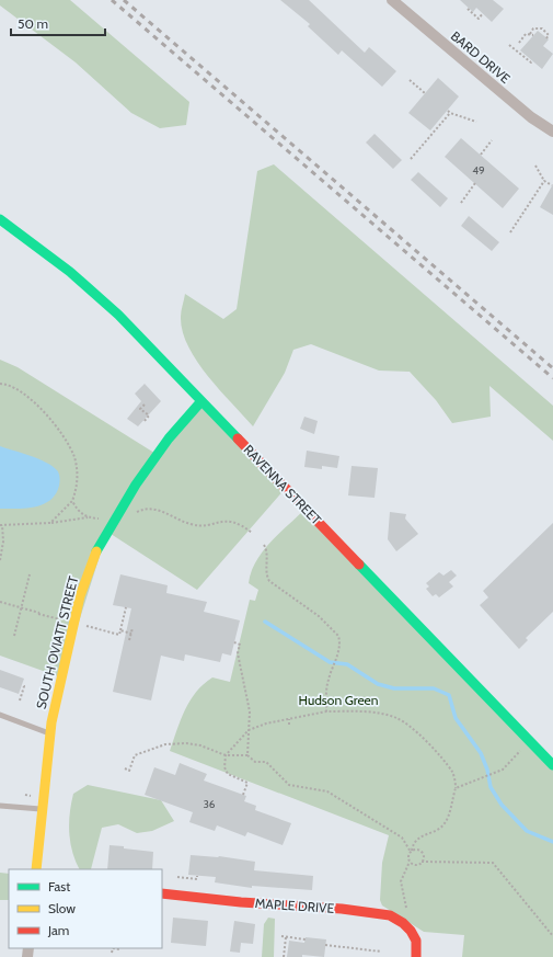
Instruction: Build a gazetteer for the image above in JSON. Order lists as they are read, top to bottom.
{
  "streets": {
    "street": [
      "BARD DRIVE",
      "RAVENNA STREET",
      "SOUTH OVIATT STREET",
      "MAPLE DRIVE"
    ]
  },
  "crossings": [
    ["RAVENNA STREET", "SOUTH OVIATT STREET"]
  ],
  "parks": ["Hudson Green"],
  "house_numbers": ["49", "36"],
  "legend": ["Fast", "Slow", "Jam"],
  "scale_bar": "50 m"
}
